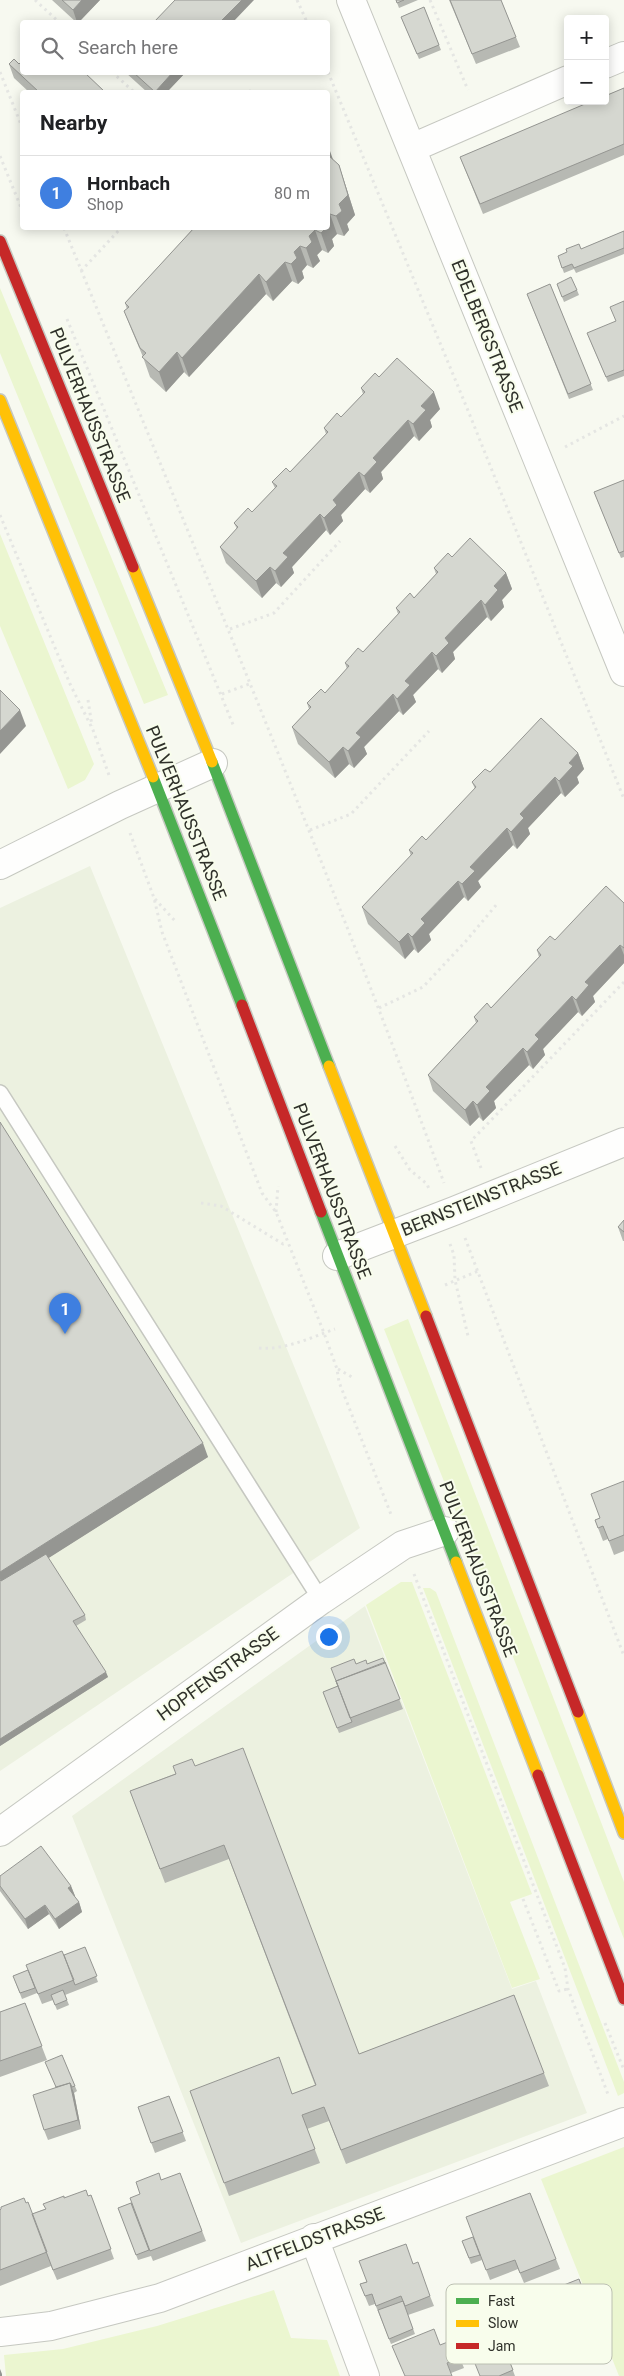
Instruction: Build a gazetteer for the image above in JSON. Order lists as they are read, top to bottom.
{
  "streets": {
    "main road": ["PULVERHAUSSTRASSE"],
    "street": [
      "EDELBERGSTRASSE",
      "BERNSTEINSTRASSE",
      "HOPFENSTRASSE",
      "ALTFELDSTRASSE"
    ]
  },
  "crossings": [
    ["PULVERHAUSSTRASSE", "BERNSTEINSTRASSE"],
    ["PULVERHAUSSTRASSE", "HOPFENSTRASSE"]
  ],
  "legend": ["Fast", "Slow", "Jam"],
  "page": {
    "map_buttons": ["+", "−"],
    "search": "Search here",
    "heading": "Nearby",
    "list": [
      {
        "mark": "1",
        "name": "Hornbach",
        "note": "Shop",
        "value": "80 m"
      }
    ],
    "pins": "1"
  }
}
